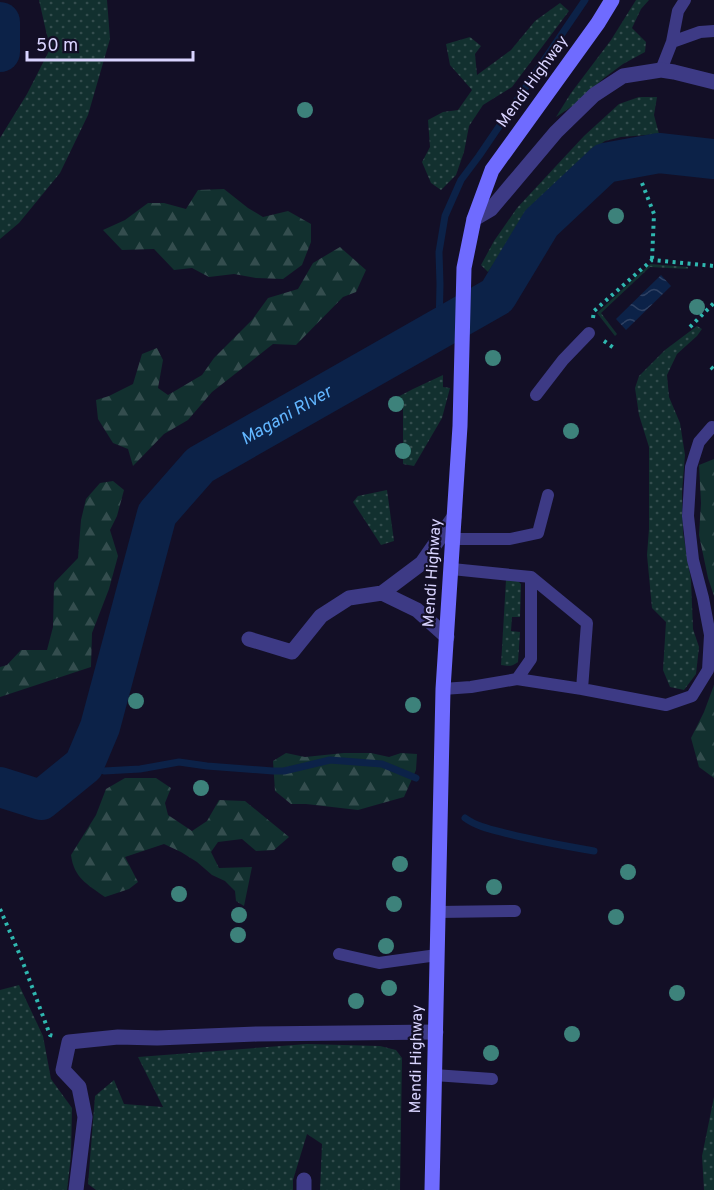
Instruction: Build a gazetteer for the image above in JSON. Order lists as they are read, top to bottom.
{
  "streets": {
    "main road": ["Mendi Highway"]
  },
  "water": ["Magani RIver"],
  "scale_bar": "50 m"
}
